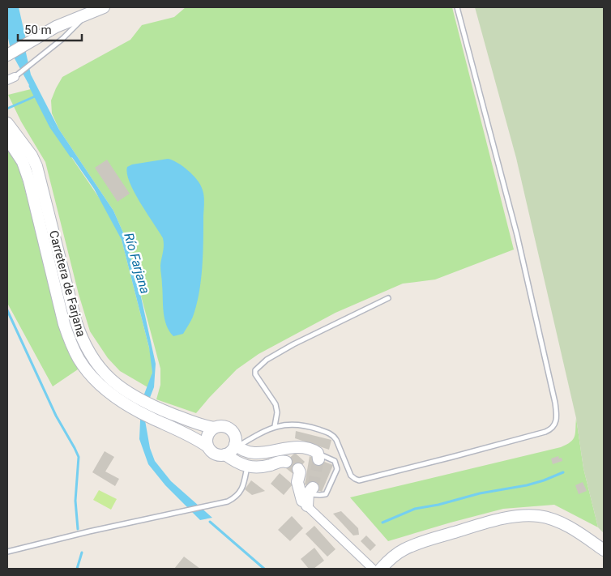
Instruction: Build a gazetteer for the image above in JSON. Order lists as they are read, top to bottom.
{
  "streets": {
    "main road": ["Carretera de Farjana"]
  },
  "water": ["Río Farjana"],
  "scale_bar": "50 m"
}
